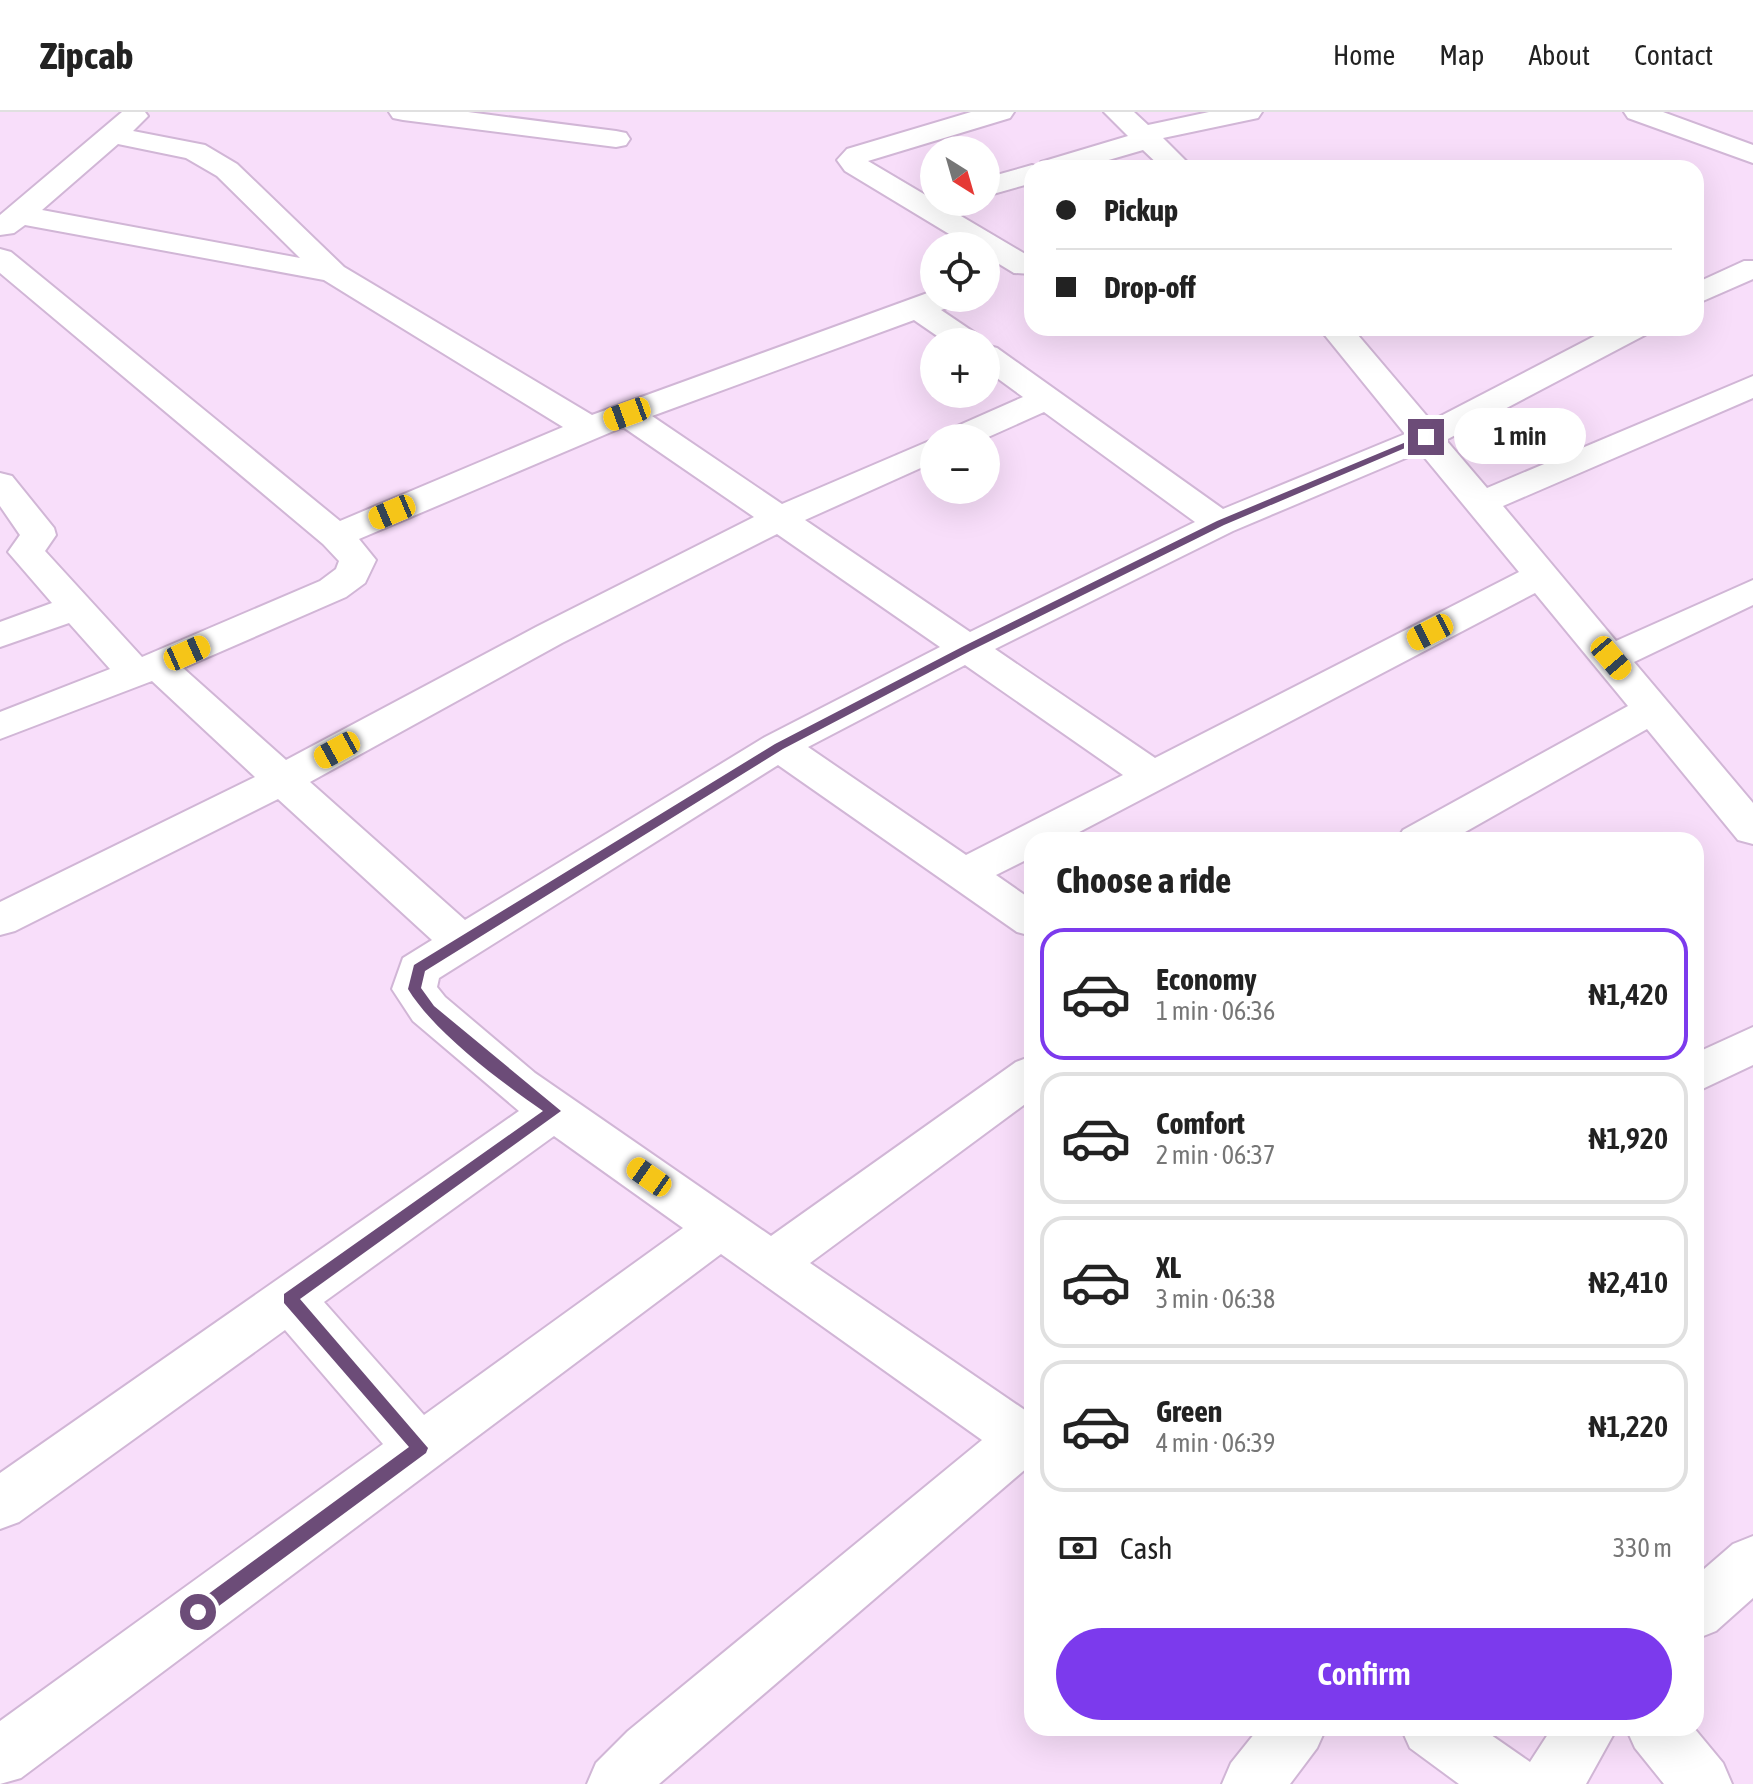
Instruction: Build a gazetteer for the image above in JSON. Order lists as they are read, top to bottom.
{
  "north": "bottom right",
  "page": {
    "header": "Zipcab",
    "nav": [
      "Home",
      "Map",
      "About",
      "Contact"
    ],
    "map_buttons": ["+", "−"],
    "banner": ["Pickup", "Drop-off"],
    "bubble": "1 min",
    "heading": "Choose a ride",
    "list": [
      {
        "name": "Economy",
        "note": "1 min · 06:36",
        "value": "₦1,420"
      },
      {
        "name": "Comfort",
        "note": "2 min · 06:37",
        "value": "₦1,920"
      },
      {
        "name": "XL",
        "note": "3 min · 06:38",
        "value": "₦2,410"
      },
      {
        "name": "Green",
        "note": "4 min · 06:39",
        "value": "₦1,220"
      }
    ],
    "pay": ["Cash", "330 m"],
    "buttons": "Confirm"
  }
}
